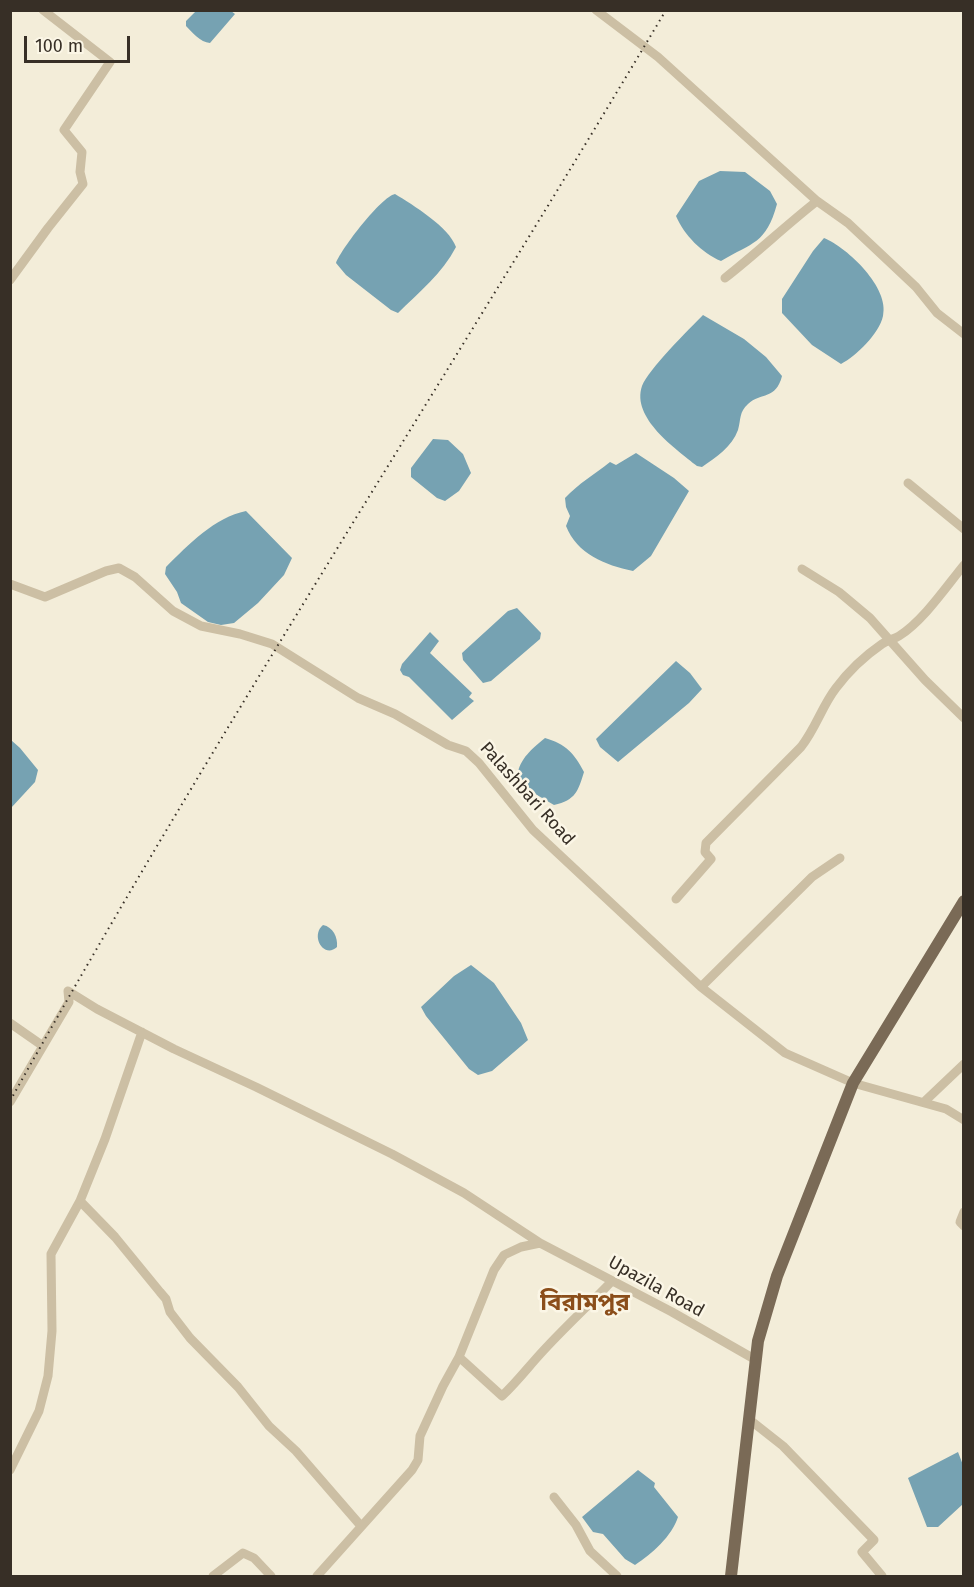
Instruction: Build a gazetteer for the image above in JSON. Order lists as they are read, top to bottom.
{
  "streets": {
    "street": ["Palashbari Road", "Upazila Road"]
  },
  "districts": ["বিরামপুর"],
  "scale_bar": "100 m"
}
